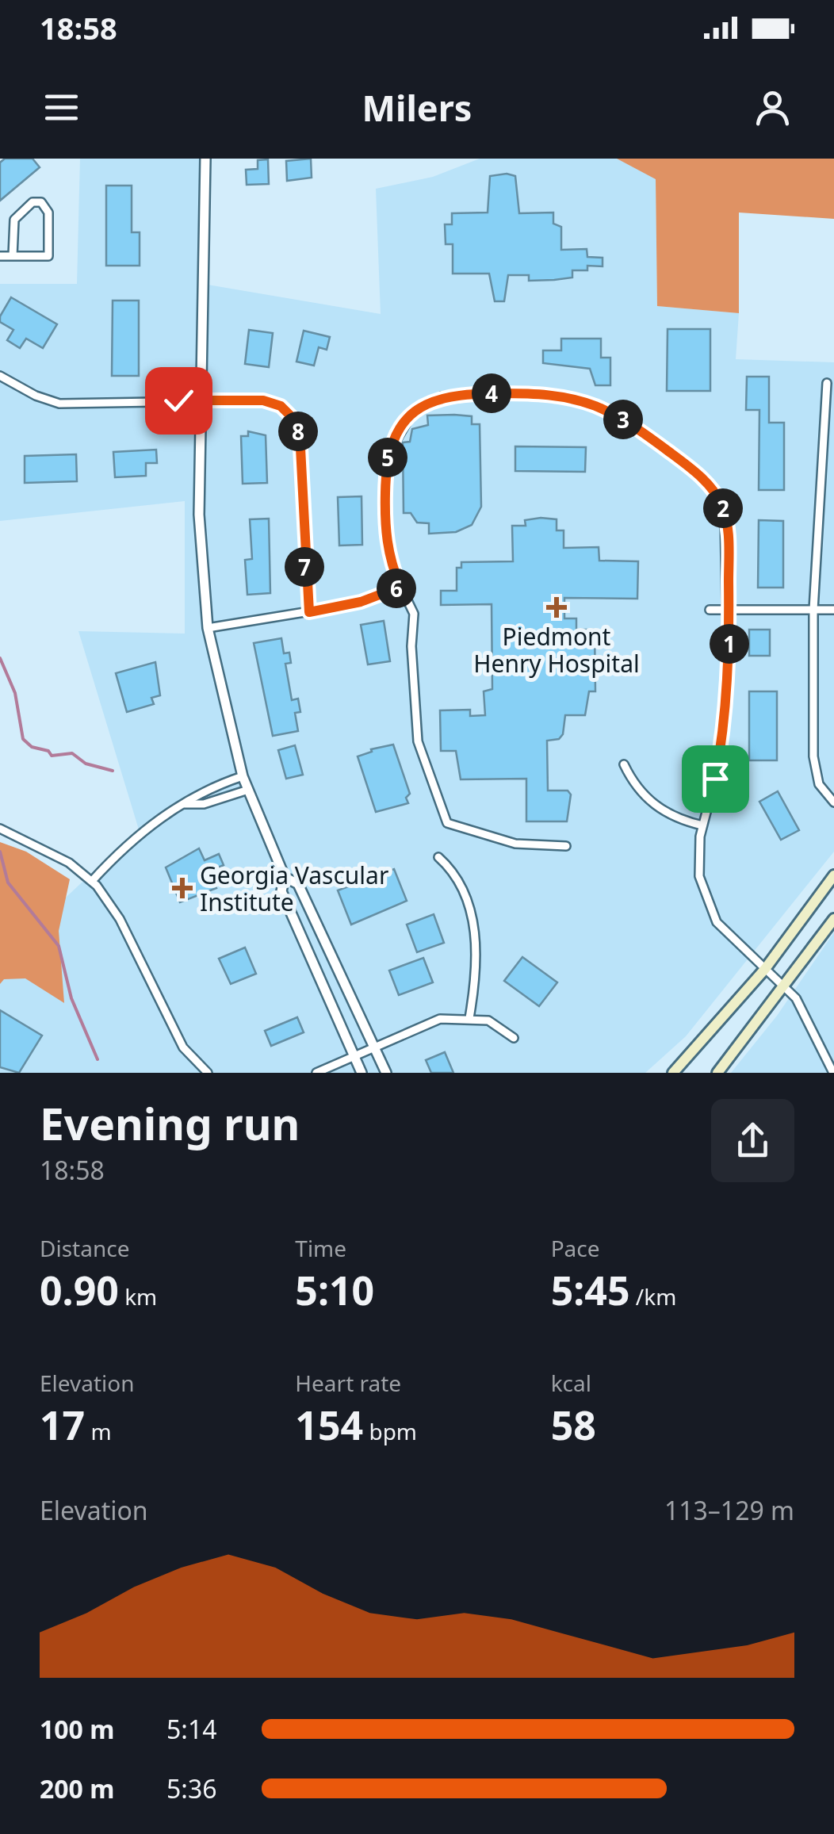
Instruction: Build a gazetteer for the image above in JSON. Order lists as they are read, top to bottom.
{
  "places": {
    "health": ["Piedmont Henry Hospital", "Georgia Vascular Institute"]
  },
  "page": {
    "status": "18:58",
    "header": "Milers",
    "pins": [
      "4",
      "3",
      "8",
      "5",
      "2",
      "7",
      "6",
      "1"
    ],
    "heading": ["Evening run", "18:58"],
    "stats": [
      ["Distance", "0.90 km"],
      ["Time", "5:10"],
      ["Pace", "5:45 /km"],
      ["Elevation", "17 m"],
      ["Heart rate", "154 bpm"],
      ["kcal", "58"]
    ],
    "chart": ["Elevation", "113–129 m"],
    "list": [
      {
        "name": "100 m",
        "note": "5:14"
      },
      {
        "name": "200 m",
        "note": "5:36"
      }
    ]
  }
}
